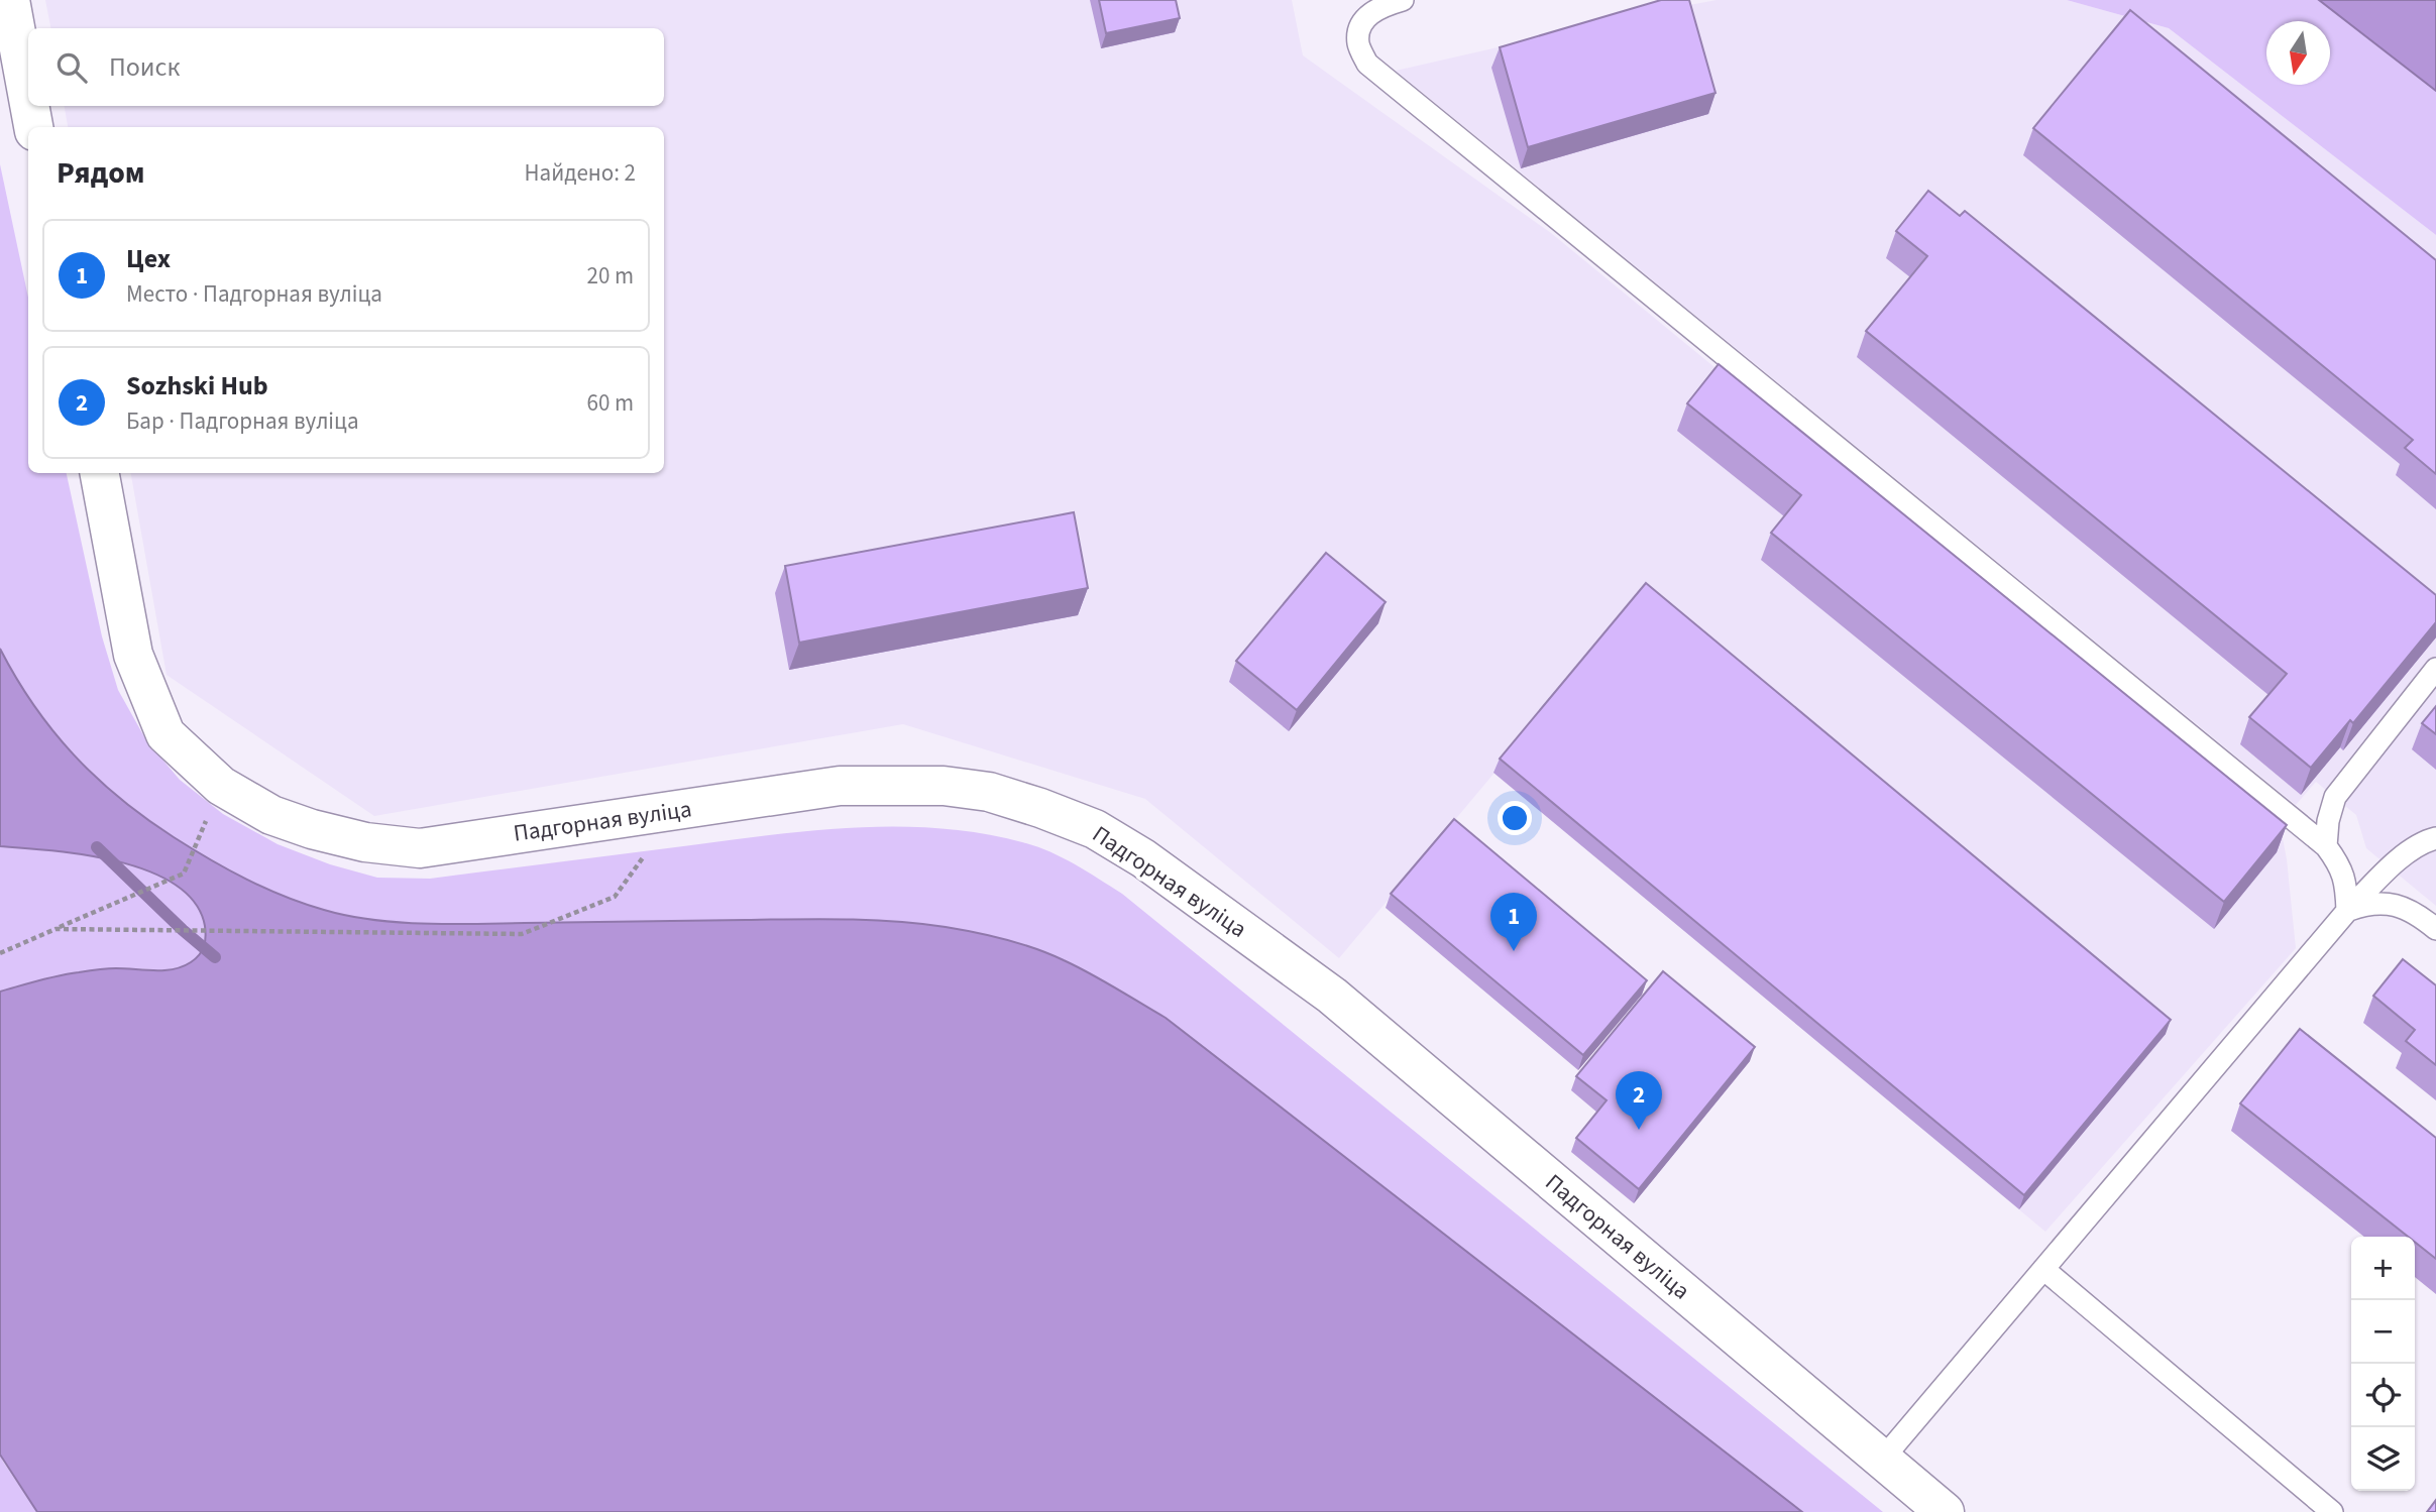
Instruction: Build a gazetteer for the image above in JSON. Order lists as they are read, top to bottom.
{
  "streets": {
    "street": ["Падгорная вуліца"]
  },
  "north": "bottom",
  "page": {
    "search": "Поиск",
    "heading": ["Рядом", "Найдено: 2"],
    "list": [
      {
        "mark": "1",
        "name": "Цех",
        "note": "Место · Падгорная вуліца",
        "value": "20 m"
      },
      {
        "mark": "2",
        "name": "Sozhski Hub",
        "note": "Бар · Падгорная вуліца",
        "value": "60 m"
      }
    ],
    "pins": ["1", "2"],
    "map_buttons": ["+", "−"]
  }
}
